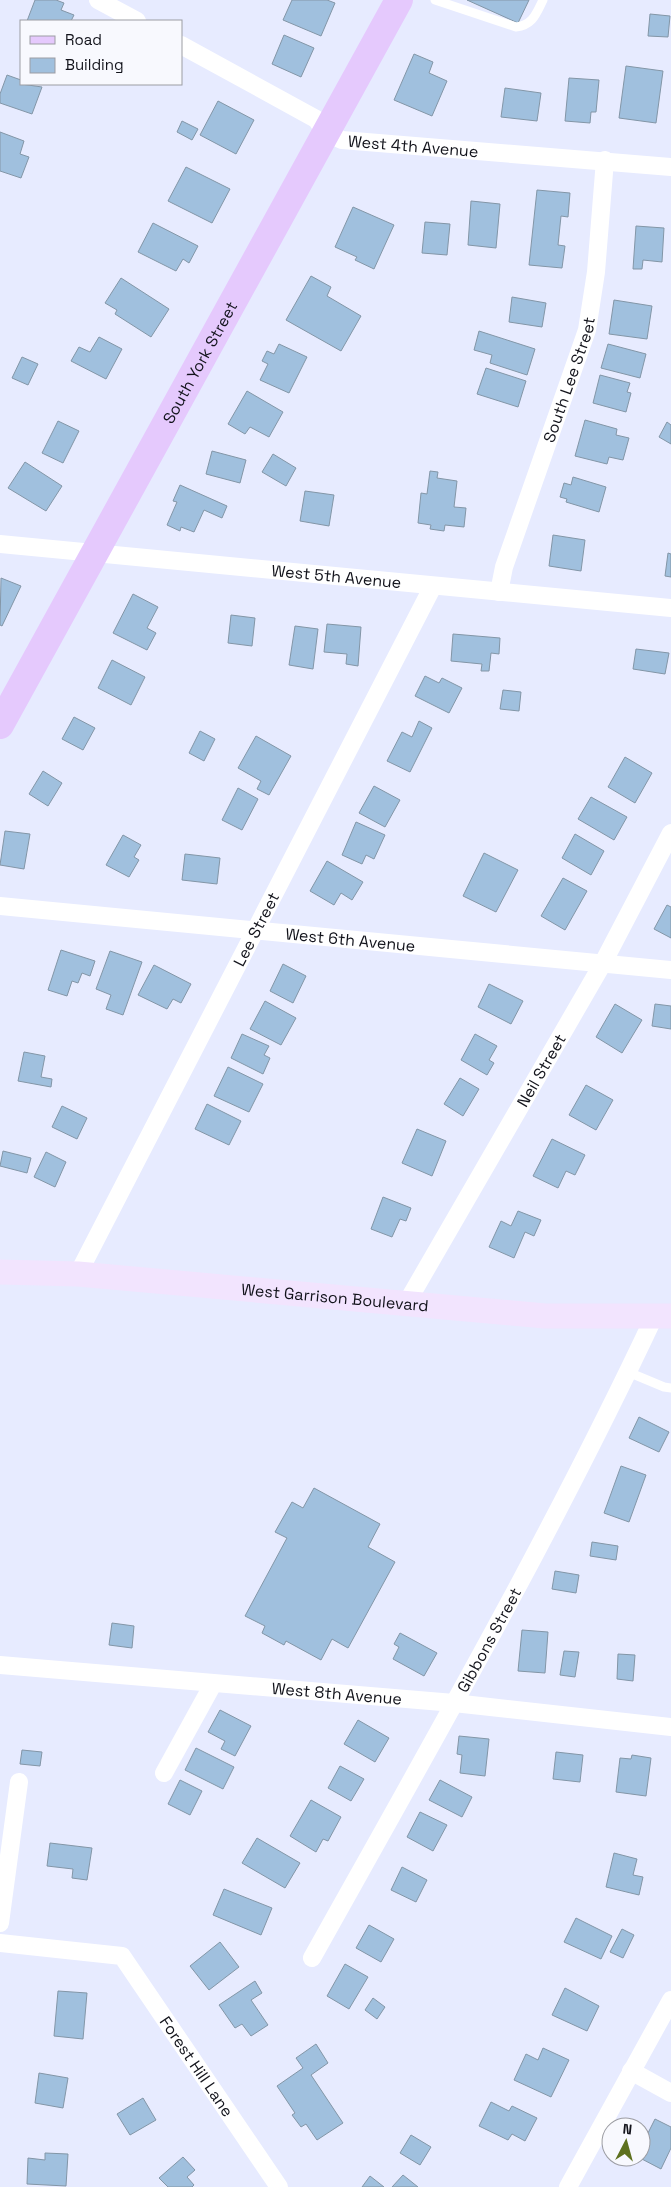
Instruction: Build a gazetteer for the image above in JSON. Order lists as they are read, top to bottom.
{
  "streets": {
    "main road": ["South York Street", "West Garrison Boulevard"],
    "street": [
      "West 4th Avenue",
      "South Lee Street",
      "West 5th Avenue",
      "Lee Street",
      "West 6th Avenue",
      "Neil Street",
      "Gibbons Street",
      "West 8th Avenue",
      "Forest Hill Lane"
    ]
  },
  "crossings": [
    ["West 4th Avenue", "South York Street"],
    ["West 4th Avenue", "South Lee Street"],
    ["South York Street", "West 5th Avenue"],
    ["South Lee Street", "West 5th Avenue"],
    ["West 5th Avenue", "Lee Street"],
    ["Lee Street", "West 6th Avenue"],
    ["Lee Street", "West Garrison Boulevard"],
    ["West 6th Avenue", "Neil Street"],
    ["Neil Street", "West Garrison Boulevard"],
    ["West Garrison Boulevard", "Gibbons Street"],
    ["Gibbons Street", "West 8th Avenue"]
  ],
  "legend": ["Road", "Building"],
  "north": "top"
}
